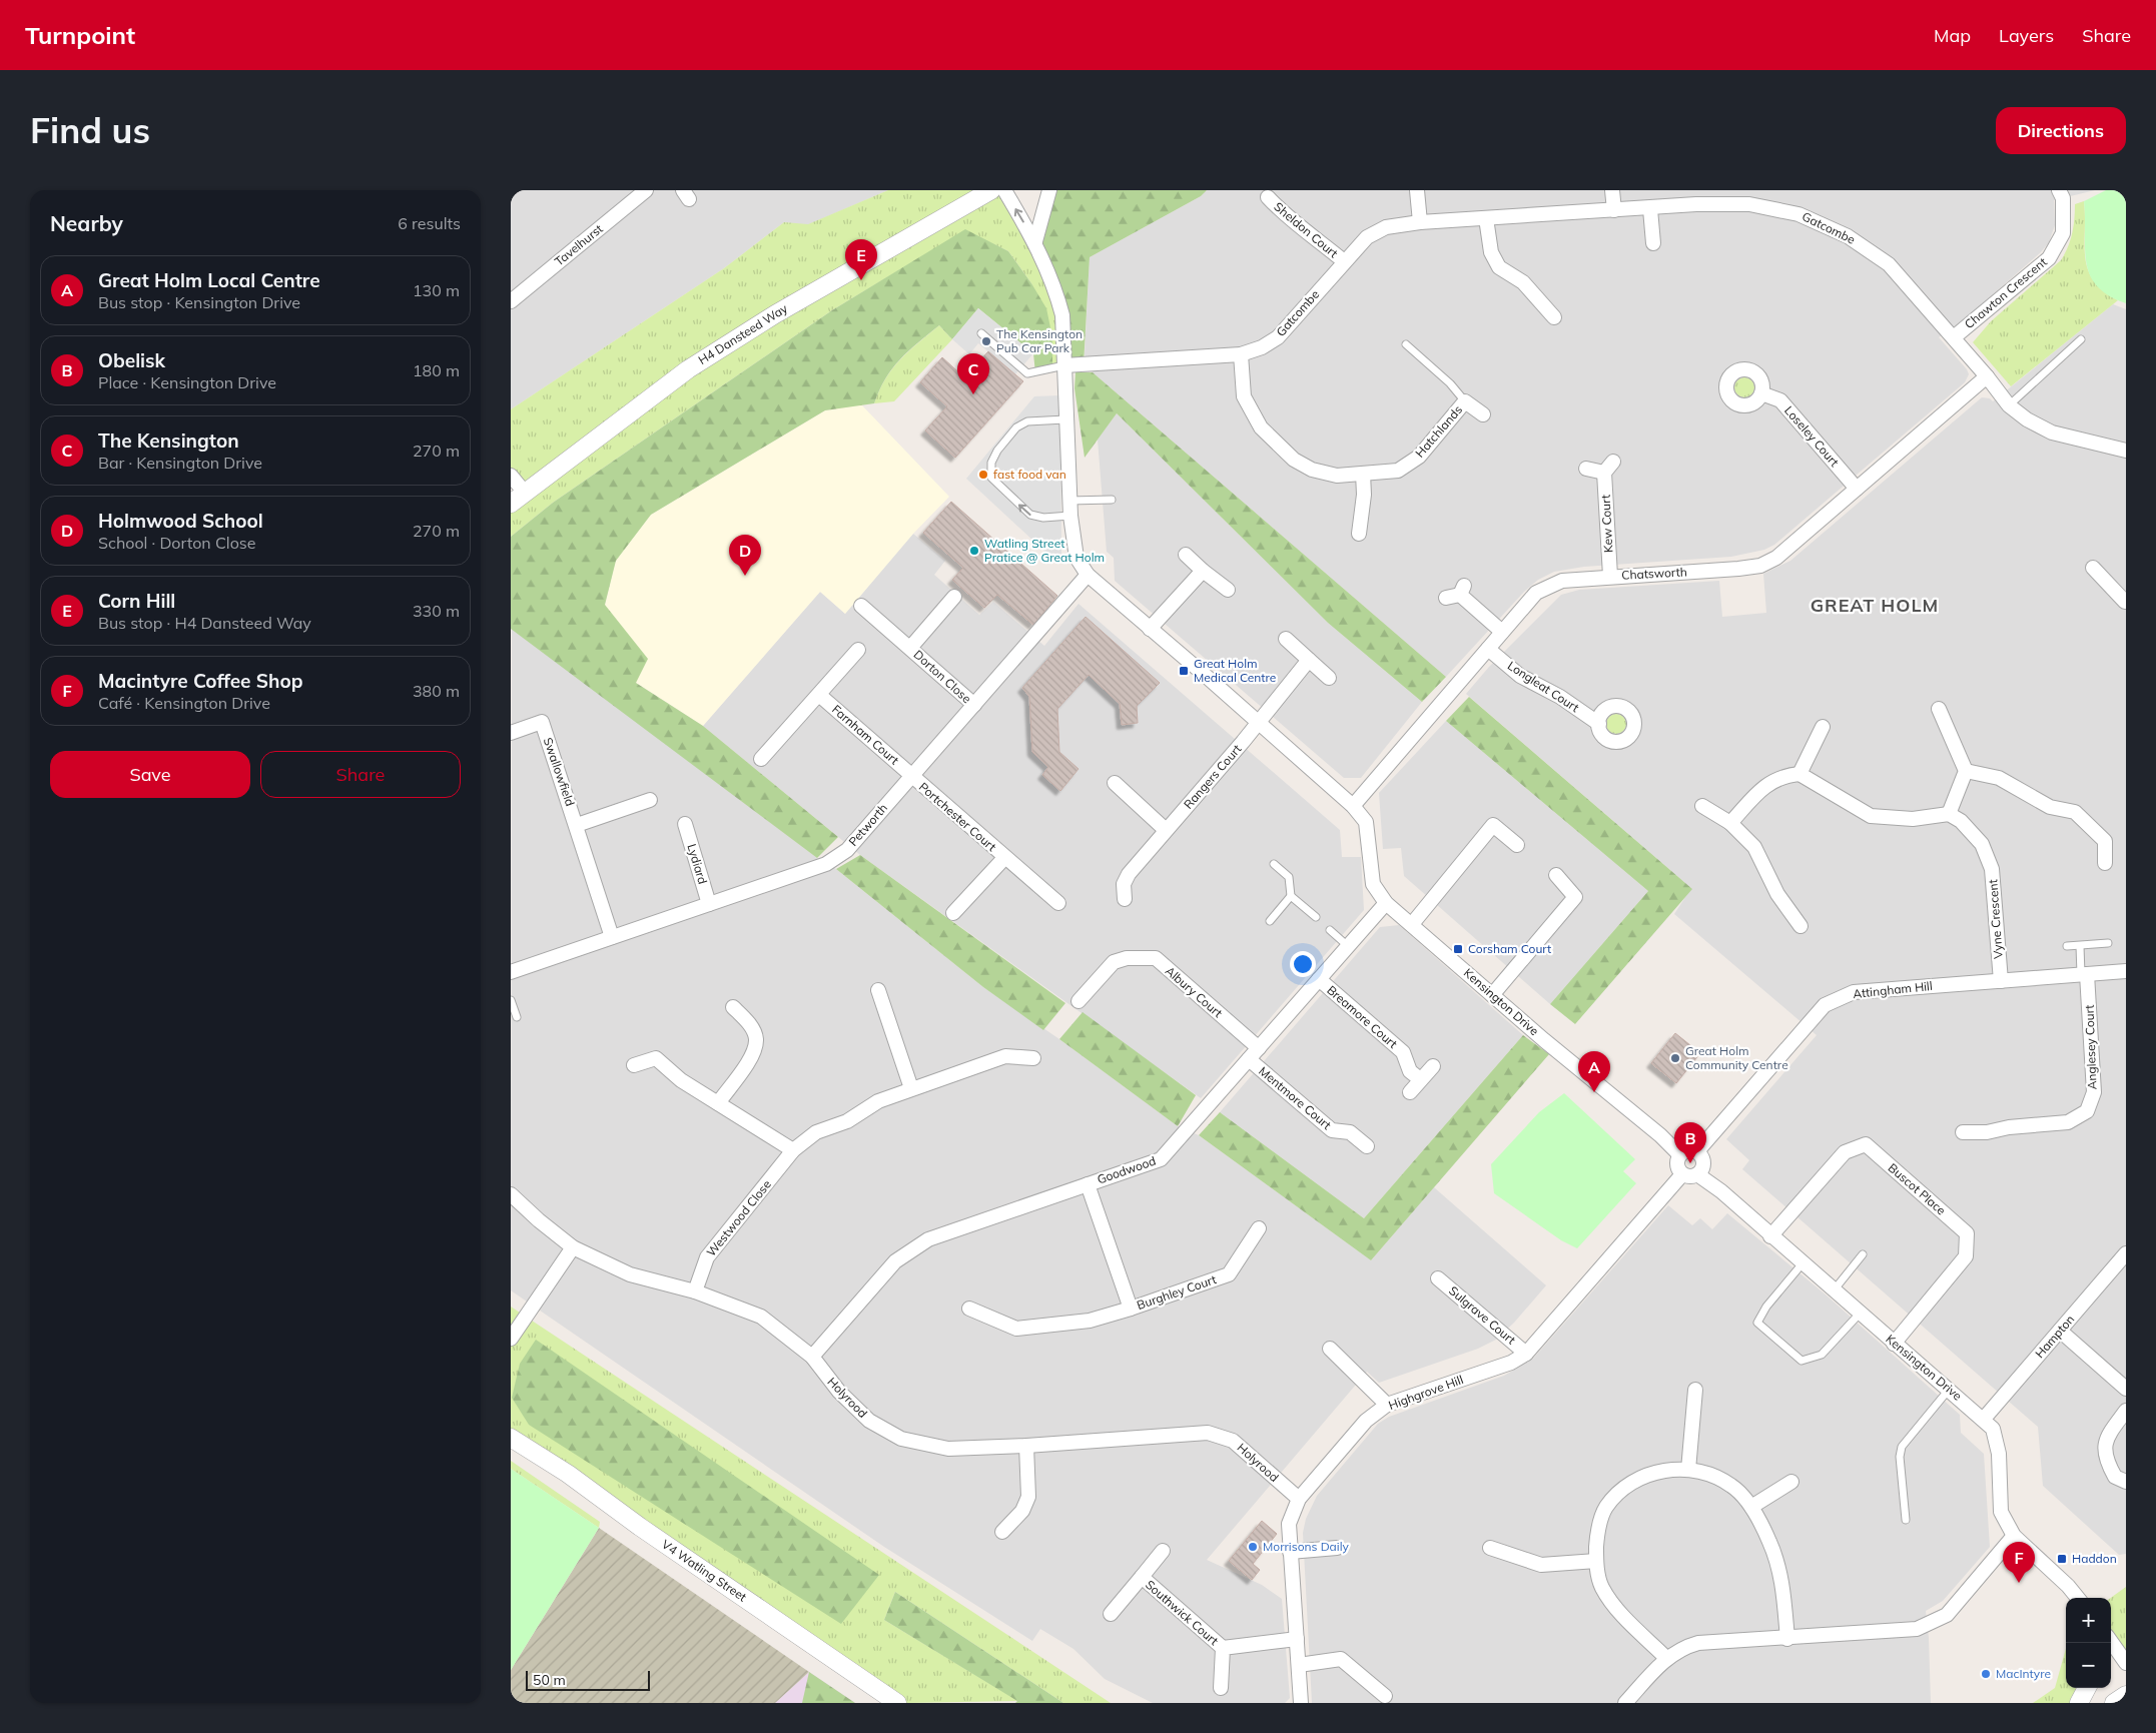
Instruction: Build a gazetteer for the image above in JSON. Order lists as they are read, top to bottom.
{
  "streets": {
    "street": [
      "Gatcombe",
      "Sheldon Court",
      "Tavelhurst",
      "Chawton Crescent",
      "H4 Dansteed Way",
      "Hatchlands",
      "Loseley Court",
      "Kew Court",
      "Chatsworth",
      "Dorton Close",
      "Longleat Court",
      "Farnham Court",
      "Swallowfield",
      "Rangers Court",
      "Portchester Court",
      "Petworth",
      "Lydiard",
      "Vyne Crescent",
      "Attingham Hill",
      "Albury Court",
      "Kensington Drive",
      "Breamore Court",
      "Anglesey Court",
      "Mentmore Court",
      "Goodwood",
      "Buscot Place",
      "Westwood Close",
      "Burghley Court",
      "Sulgrave Court",
      "Hampton",
      "Highgrove Hill",
      "Holyrood",
      "V4 Watling Street",
      "Southwick Court"
    ]
  },
  "crossings": [
    ["Gatcombe", "Sheldon Court"],
    ["Gatcombe", "Chawton Crescent"],
    ["Gatcombe", "Hatchlands"],
    ["Gatcombe", "Chatsworth"],
    ["Gatcombe", "Kensington Drive"],
    ["Loseley Court", "Chatsworth"],
    ["Kew Court", "Chatsworth"],
    ["Chatsworth", "Longleat Court"],
    ["Chatsworth", "Kensington Drive"],
    ["Dorton Close", "Petworth"],
    ["Farnham Court", "Portchester Court"],
    ["Farnham Court", "Petworth"],
    ["Swallowfield", "Petworth"],
    ["Rangers Court", "Kensington Drive"],
    ["Portchester Court", "Petworth"],
    ["Petworth", "Lydiard"],
    ["Petworth", "Kensington Drive"],
    ["Vyne Crescent", "Attingham Hill"],
    ["Attingham Hill", "Kensington Drive"],
    ["Attingham Hill", "Anglesey Court"],
    ["Attingham Hill", "Highgrove Hill"],
    ["Albury Court", "Goodwood"],
    ["Kensington Drive", "Goodwood"],
    ["Kensington Drive", "Buscot Place"],
    ["Kensington Drive", "Hampton"],
    ["Kensington Drive", "Highgrove Hill"],
    ["Breamore Court", "Goodwood"],
    ["Mentmore Court", "Goodwood"],
    ["Goodwood", "Burghley Court"],
    ["Goodwood", "Holyrood"],
    ["Westwood Close", "Holyrood"],
    ["Sulgrave Court", "Highgrove Hill"],
    ["Highgrove Hill", "Holyrood"],
    ["Highgrove Hill", "Southwick Court"]
  ],
  "districts": ["GREAT HOLM"],
  "places": {
    "other": [
      "The Kensington Pub Car Park",
      "fast food van",
      "Watling Street Pratice @ Great Holm",
      "Great Holm Community Centre",
      "Morrisons Daily",
      "MacIntyre"
    ],
    "transit": ["Great Holm Medical Centre", "Corsham Court", "Haddon"]
  },
  "scale_bar": "50 m",
  "page": {
    "header": "Turnpoint",
    "nav": ["Map", "Layers", "Share"],
    "buttons": [
      "Directions",
      ["Save", "Share"]
    ],
    "title": "Find us",
    "heading": ["Nearby", "6 results"],
    "pins": [
      "E",
      "C",
      "D",
      "A",
      "B",
      "F"
    ],
    "list": [
      {
        "mark": "A",
        "name": "Great Holm Local Centre",
        "note": "Bus stop · Kensington Drive",
        "value": "130 m"
      },
      {
        "mark": "B",
        "name": "Obelisk",
        "note": "Place · Kensington Drive",
        "value": "180 m"
      },
      {
        "mark": "C",
        "name": "The Kensington",
        "note": "Bar · Kensington Drive",
        "value": "270 m"
      },
      {
        "mark": "D",
        "name": "Holmwood School",
        "note": "School · Dorton Close",
        "value": "270 m"
      },
      {
        "mark": "E",
        "name": "Corn Hill",
        "note": "Bus stop · H4 Dansteed Way",
        "value": "330 m"
      },
      {
        "mark": "F",
        "name": "Macintyre Coffee Shop",
        "note": "Café · Kensington Drive",
        "value": "380 m"
      }
    ],
    "map_buttons": ["+", "−"],
    "scale": "50 m"
  }
}
